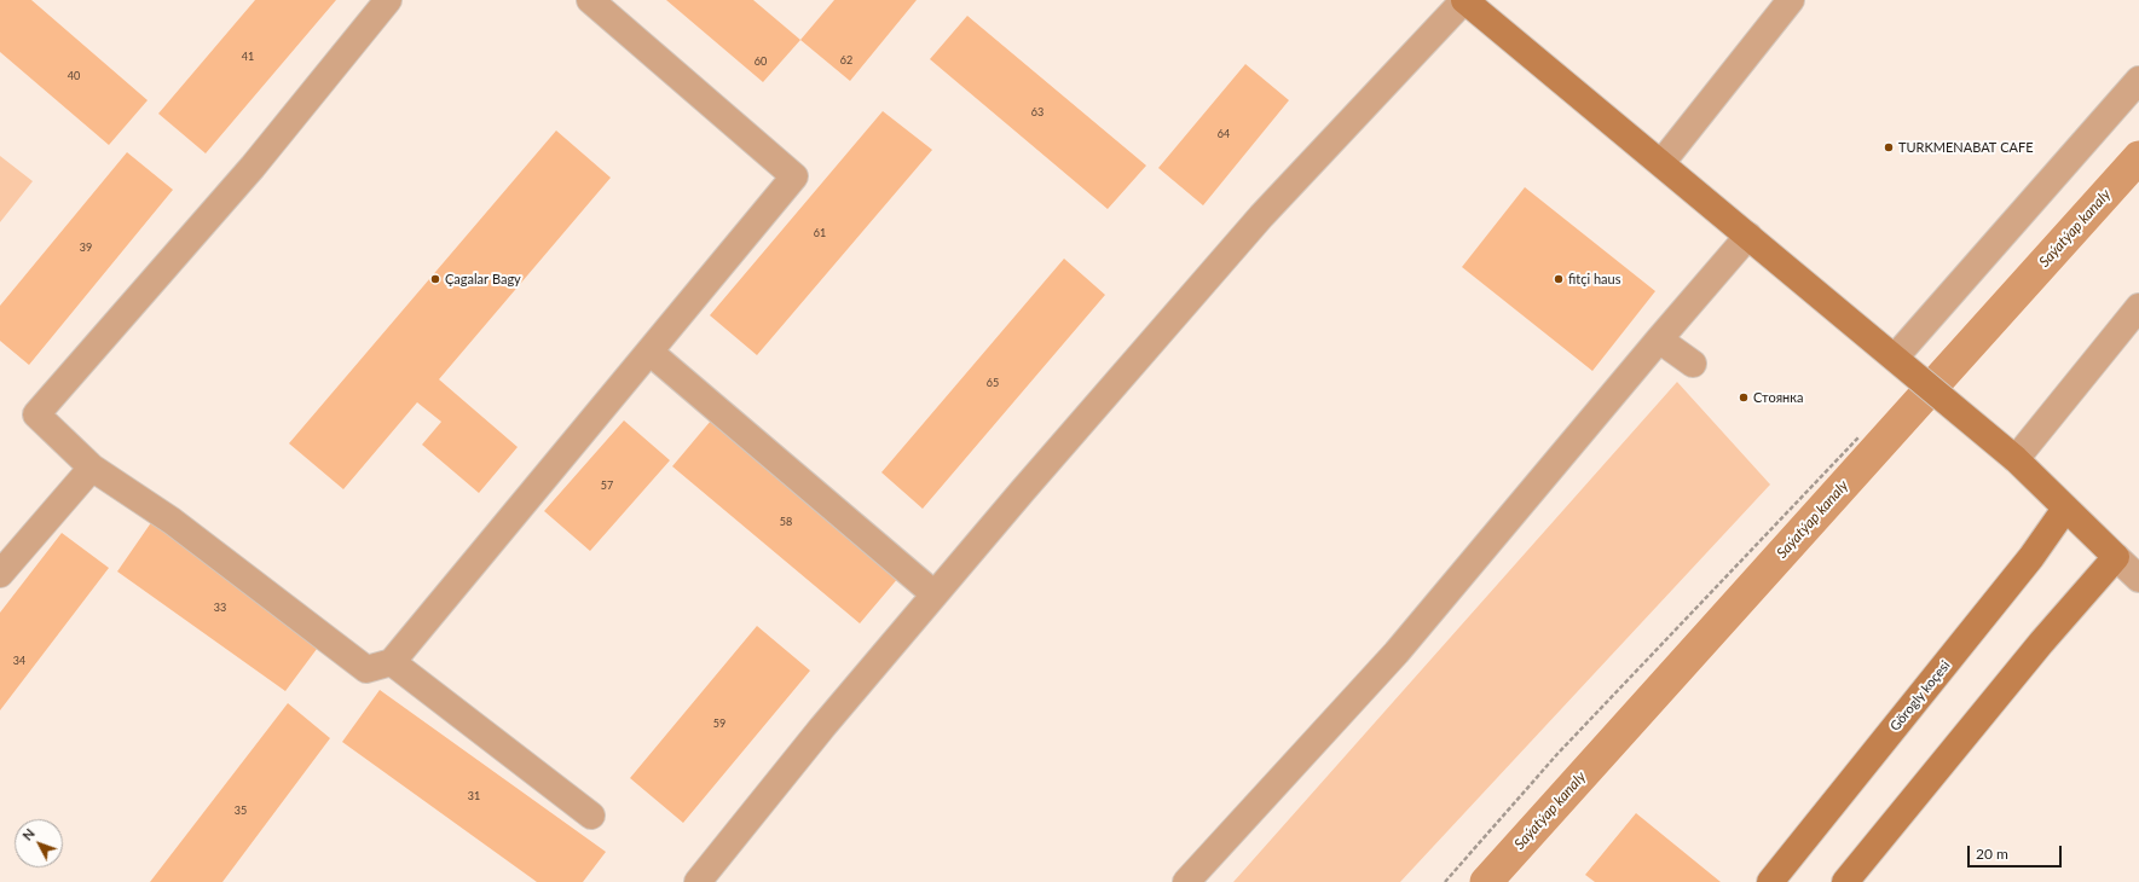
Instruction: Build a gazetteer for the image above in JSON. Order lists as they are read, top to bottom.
{
  "streets": {
    "street": ["Görogly koçesi"]
  },
  "water": ["Saýatýap kanaly"],
  "places": [
    "TURKMENABAT CAFE",
    "Çagalar Bagy",
    "fitçi haus",
    "Стоянка"
  ],
  "house_numbers": [
    "41",
    "62",
    "60",
    "40",
    "63",
    "64",
    "61",
    "39",
    "65",
    "57",
    "58",
    "33",
    "34",
    "59",
    "31",
    "35"
  ],
  "scale_bar": "20 m",
  "north": "top left"
}
